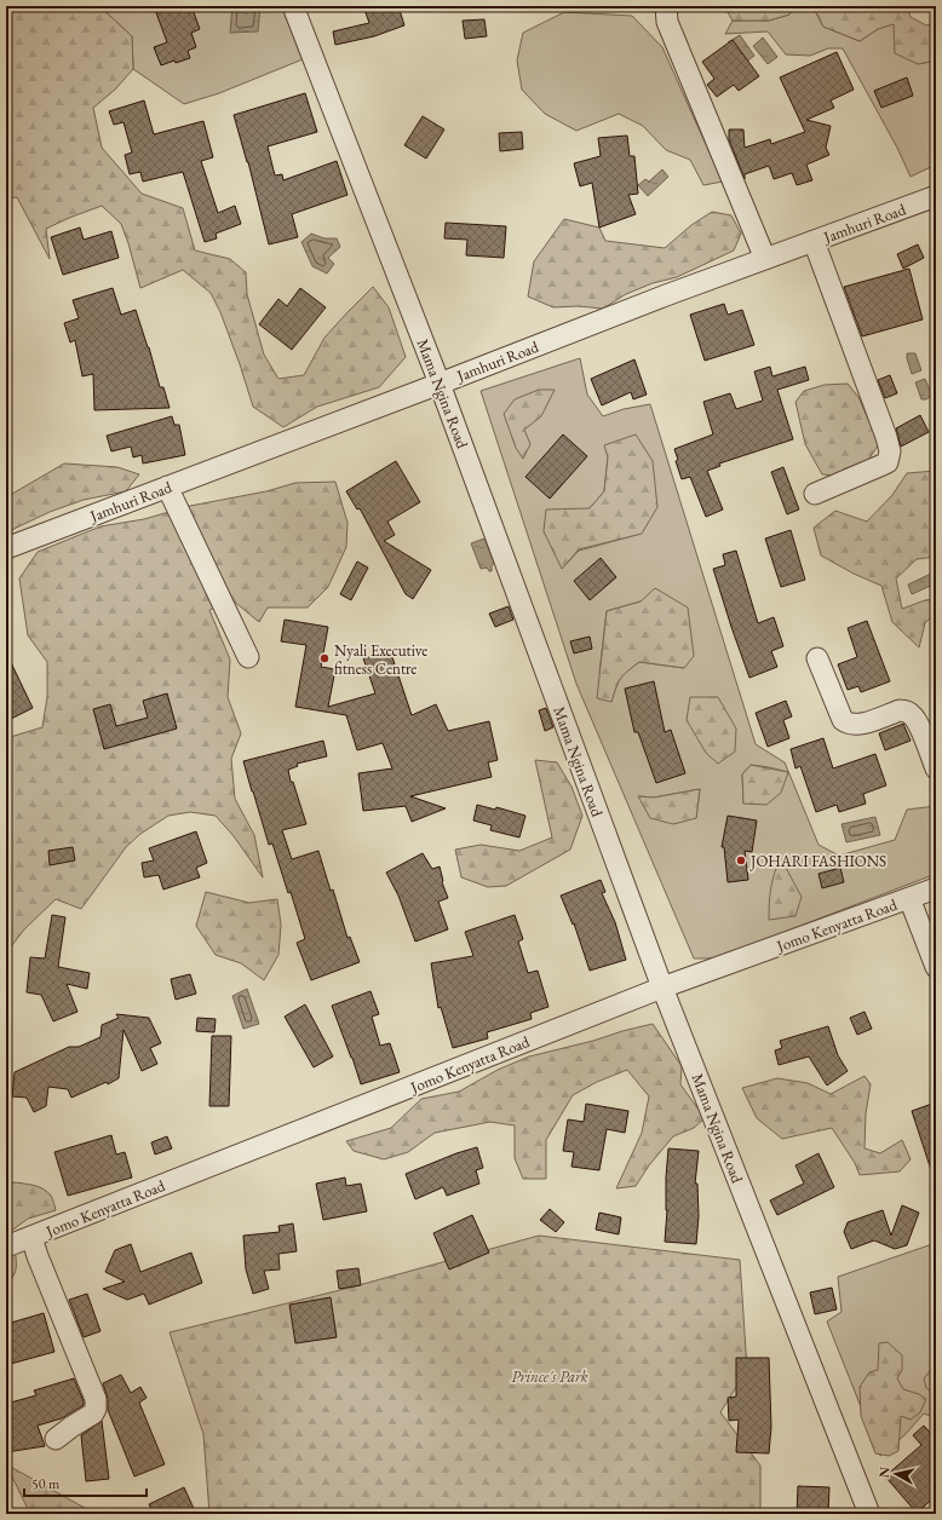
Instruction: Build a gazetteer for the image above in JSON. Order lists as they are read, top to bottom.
{
  "streets": {
    "street": ["Jamhuri Road", "Mama Ngina Road", "Jomo Kenyatta Road"]
  },
  "crossings": [
    ["Jamhuri Road", "Mama Ngina Road"],
    ["Mama Ngina Road", "Jomo Kenyatta Road"]
  ],
  "parks": ["Prince's Park"],
  "places": ["Nyali Executive fitness Centre", "JOHARI FASHIONS"],
  "scale_bar": "50 m",
  "north": "left"
}
